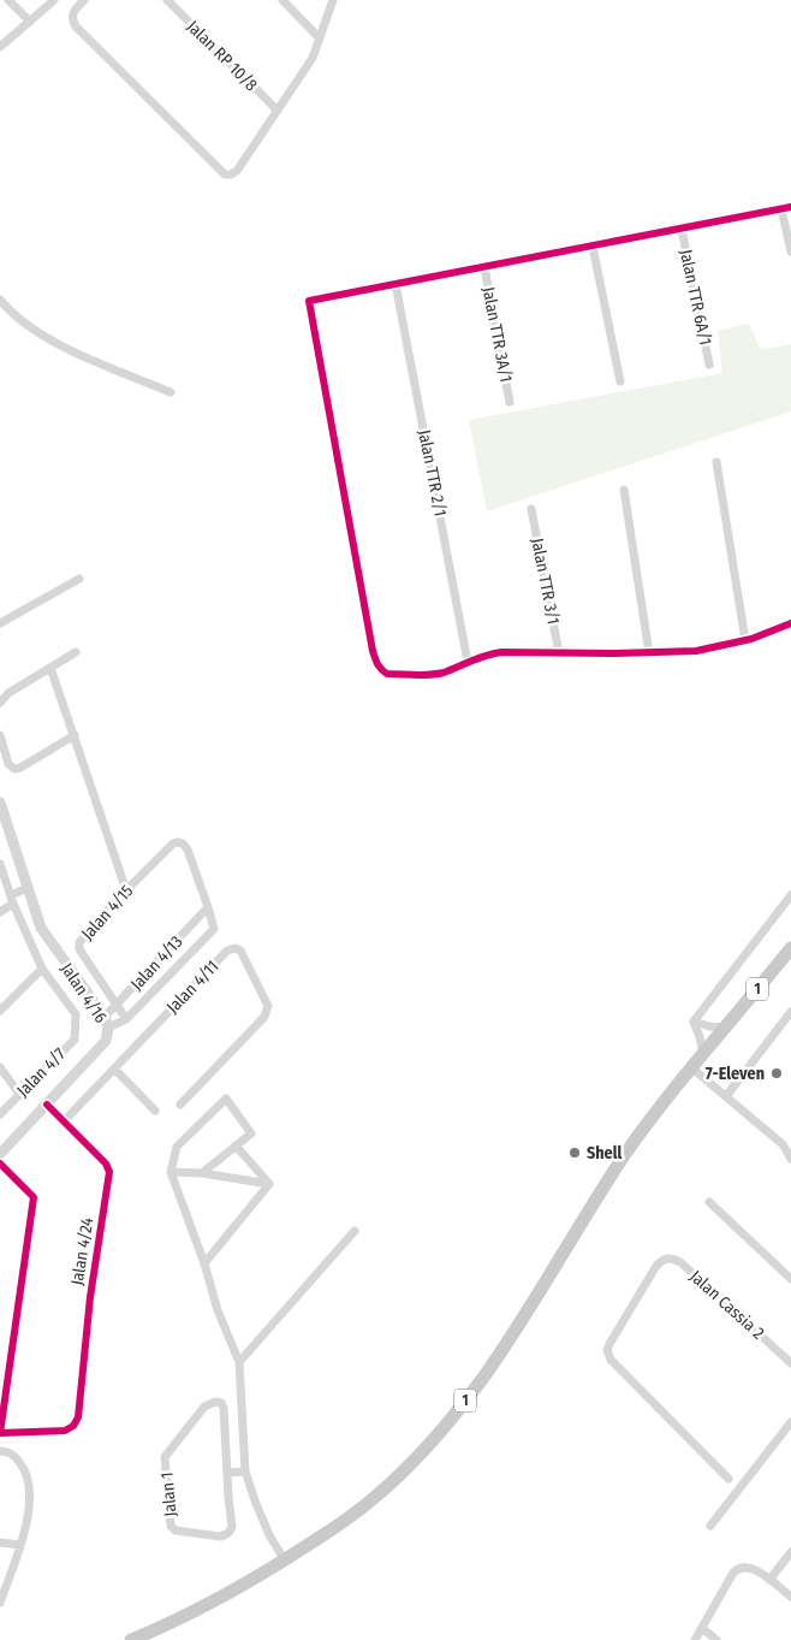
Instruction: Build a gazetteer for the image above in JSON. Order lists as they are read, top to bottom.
{
  "streets": {
    "main road": ["1"],
    "street": [
      "Jalan RP 10/8",
      "Jalan TTR 6A/1",
      "Jalan TTR 3A/1",
      "Jalan TTR 2/1",
      "Jalan TTR 3/1",
      "Jalan 4/15",
      "Jalan 4/13",
      "Jalan 4/11",
      "Jalan 4/16",
      "Jalan 4/7",
      "Jalan 4/24",
      "Jalan Cassia 2",
      "Jalan 1"
    ]
  },
  "crossings": [
    ["Jalan 4/15", "Jalan 4/13"],
    ["Jalan 4/13", "Jalan 4/16"],
    ["Jalan 4/11", "Jalan 4/24"],
    ["Jalan 4/16", "Jalan 4/24"]
  ],
  "places": ["7-Eleven", "Shell"]
}
